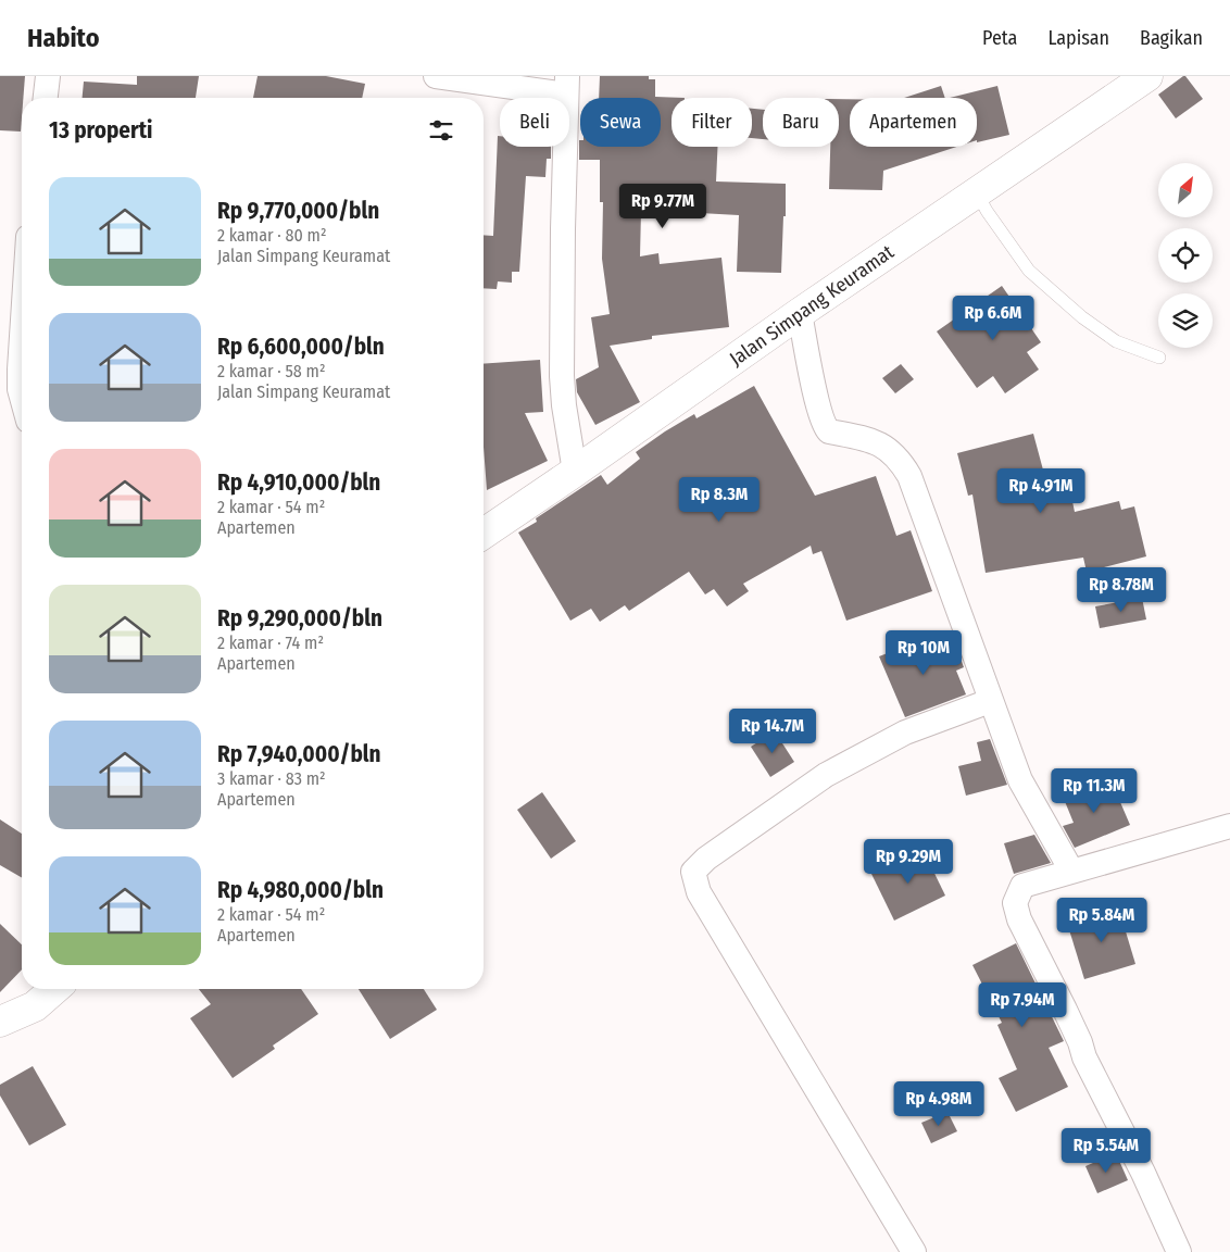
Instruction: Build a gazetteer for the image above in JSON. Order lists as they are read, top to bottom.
{
  "streets": {
    "main road": ["Jalan Simpang Keuramat"]
  },
  "north": "top right",
  "page": {
    "header": "Habito",
    "nav": ["Peta", "Lapisan", "Bagikan"],
    "chip": [
      "Beli",
      "Sewa",
      "Filter",
      "Baru",
      "Apartemen"
    ],
    "heading": "13 properti",
    "list": [
      {
        "name": "Rp 9,770,000/bln",
        "note": "2 kamar · 80 m² · Jalan Simpang Keuramat"
      },
      {
        "name": "Rp 6,600,000/bln",
        "note": "2 kamar · 58 m² · Jalan Simpang Keuramat"
      },
      {
        "name": "Rp 4,910,000/bln",
        "note": "2 kamar · 54 m² · Apartemen"
      },
      {
        "name": "Rp 9,290,000/bln",
        "note": "2 kamar · 74 m² · Apartemen"
      },
      {
        "name": "Rp 7,940,000/bln",
        "note": "3 kamar · 83 m² · Apartemen"
      },
      {
        "name": "Rp 4,980,000/bln",
        "note": "2 kamar · 54 m² · Apartemen"
      }
    ],
    "price": [
      "Rp 9.77M",
      "Rp 6.6M",
      "Rp 4.91M",
      "Rp 8.3M",
      "Rp 8.78M",
      "Rp 10M",
      "Rp 14.7M",
      "Rp 11.3M",
      "Rp 9.29M",
      "Rp 5.84M",
      "Rp 7.94M",
      "Rp 4.98M",
      "Rp 5.54M"
    ]
  }
}
